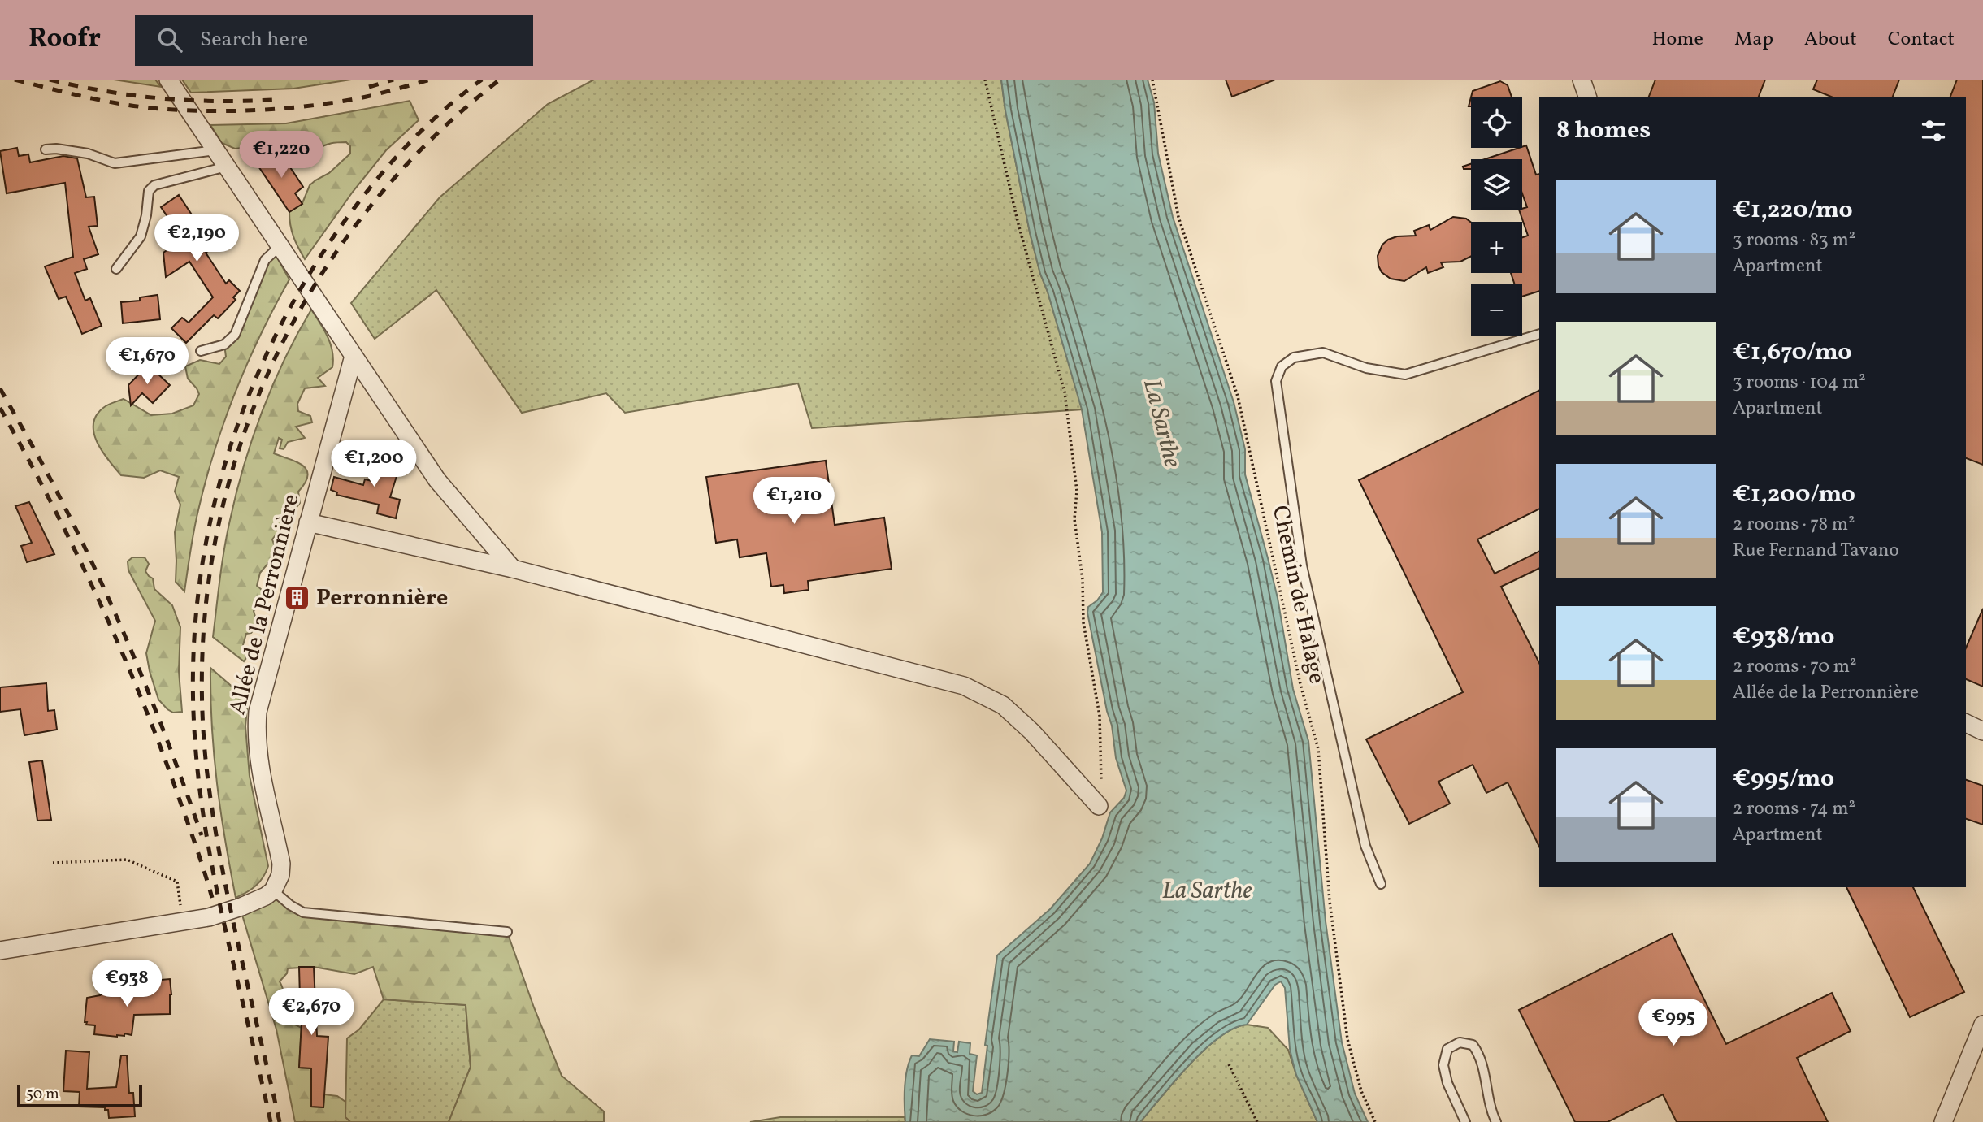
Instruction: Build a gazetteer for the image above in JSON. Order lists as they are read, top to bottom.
{
  "streets": {
    "street": ["Allée de la Perronnière"],
    "path": ["Chemin de Halage"]
  },
  "water": ["La Sarthe"],
  "places": {
    "building": ["Perronnière"]
  },
  "scale_bar": "50 m",
  "page": {
    "header": "Roofr",
    "search": "Search here",
    "nav": [
      "Home",
      "Map",
      "About",
      "Contact"
    ],
    "map_buttons": ["+", "−"],
    "heading": "8 homes",
    "price": [
      "€1,220",
      "€2,190",
      "€1,670",
      "€1,200",
      "€1,210",
      "€938",
      "€2,670",
      "€995"
    ],
    "list": [
      {
        "name": "€1,220/mo",
        "note": "3 rooms · 83 m² · Apartment"
      },
      {
        "name": "€1,670/mo",
        "note": "3 rooms · 104 m² · Apartment"
      },
      {
        "name": "€1,200/mo",
        "note": "2 rooms · 78 m² · Rue Fernand Tavano"
      },
      {
        "name": "€938/mo",
        "note": "2 rooms · 70 m² · Allée de la Perronnière"
      },
      {
        "name": "€995/mo",
        "note": "2 rooms · 74 m² · Apartment"
      }
    ],
    "scale": "50 m"
  }
}
